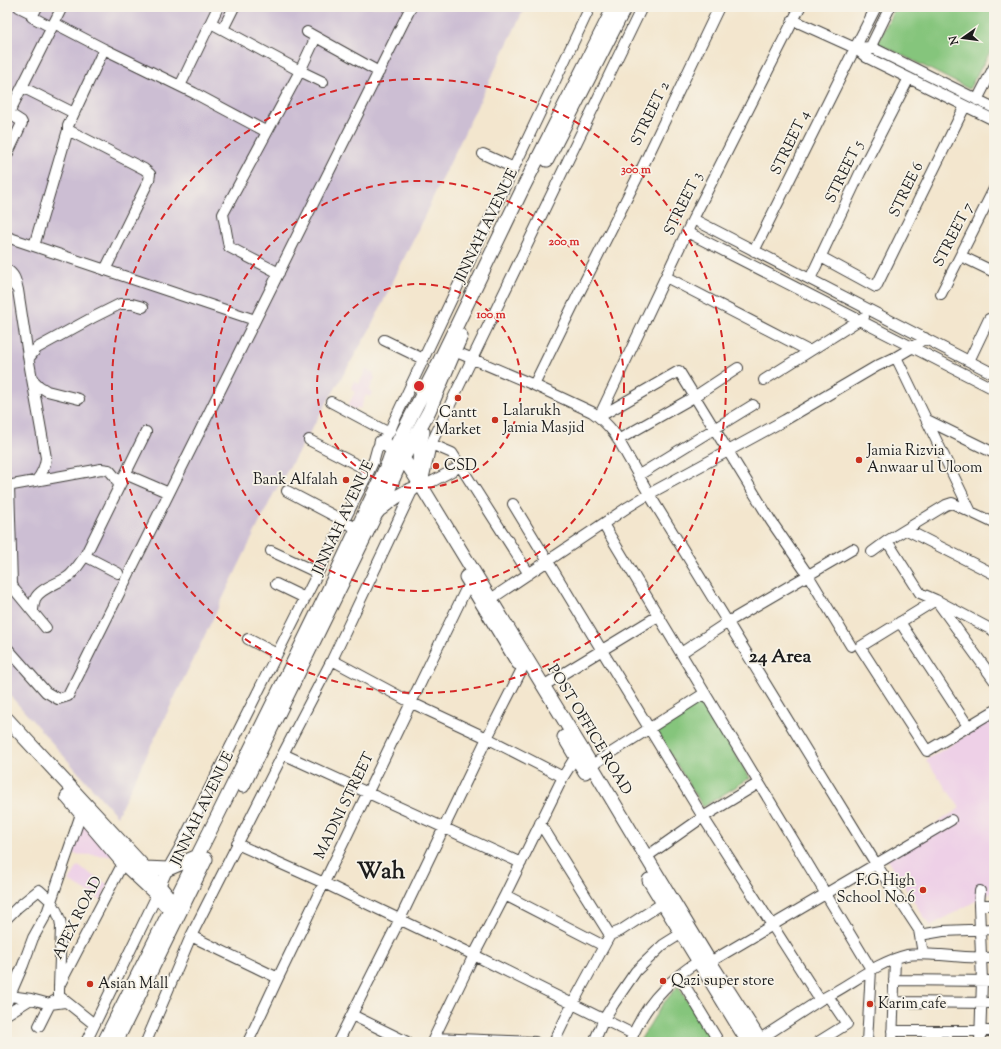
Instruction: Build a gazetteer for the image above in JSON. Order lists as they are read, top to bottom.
{
  "streets": {
    "main road": ["JINNAH AVENUE", "POST OFFICE ROAD"],
    "street": [
      "STREET 2",
      "STREET 4",
      "STREET 5",
      "STREE 6",
      "STREET 3",
      "STREET 7",
      "MADNI STREET",
      "APEX ROAD"
    ]
  },
  "crossings": [
    ["STREET 5", "STREE 6"],
    ["JINNAH AVENUE", "POST OFFICE ROAD"],
    ["POST OFFICE ROAD", "MADNI STREET"]
  ],
  "districts": ["24 Area", "Wah"],
  "places": [
    "Cantt Market",
    "Lalarukh Jamia Masjid",
    "Jamia Rizvia Anwaar ul Uloom",
    "CSD",
    "Bank Alfalah",
    "F.G High School No.6",
    "Qazi super store",
    "Asian Mall",
    "Karim cafe"
  ],
  "north": "left",
  "rings": ["300 m", "200 m", "100 m"]
}
